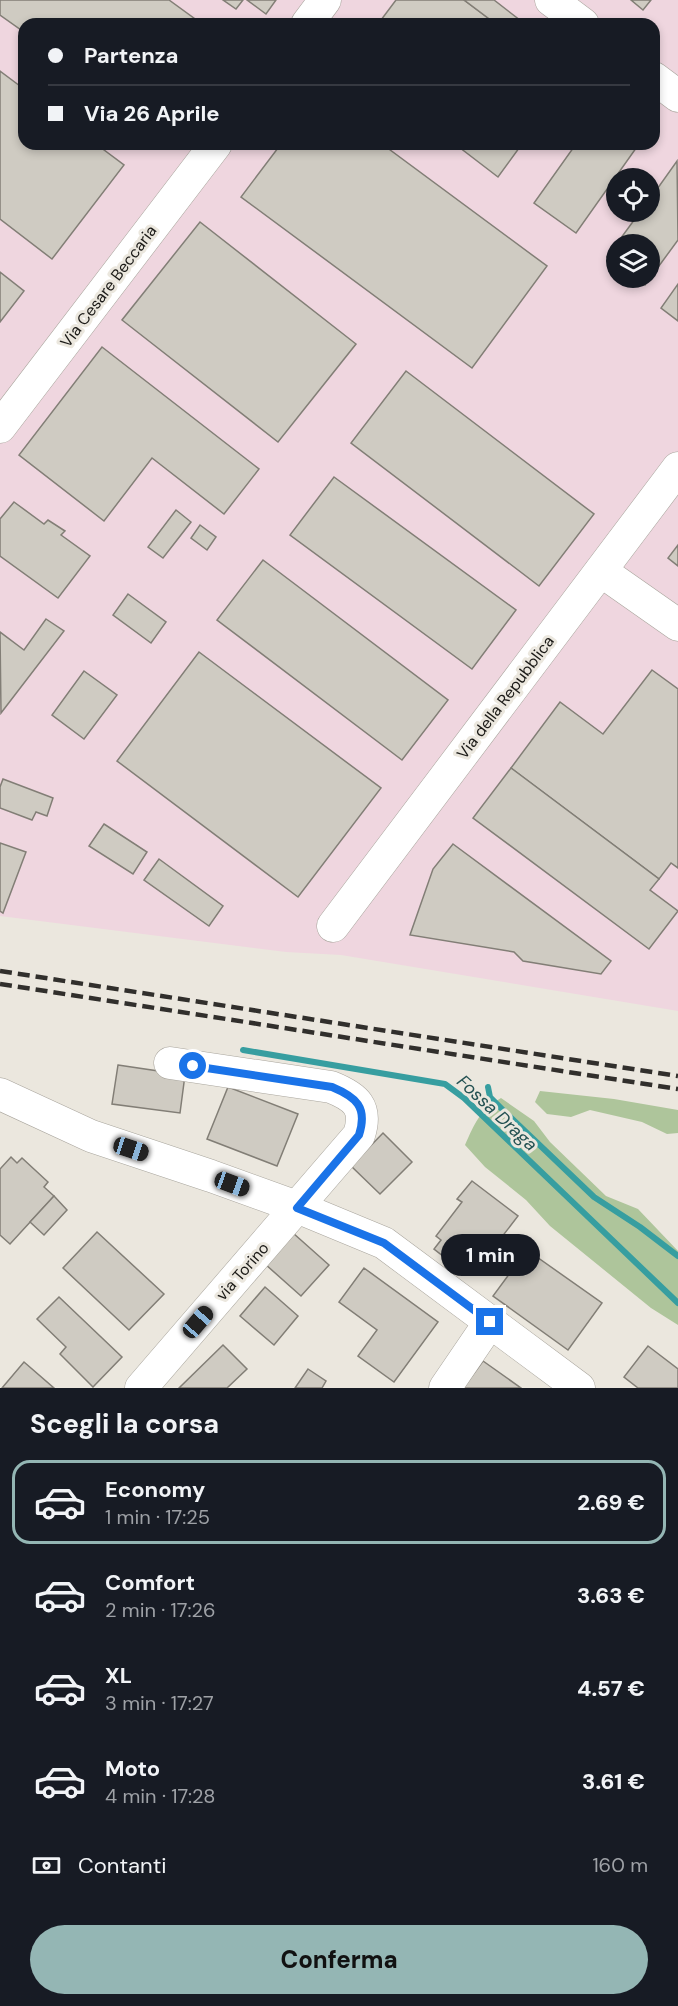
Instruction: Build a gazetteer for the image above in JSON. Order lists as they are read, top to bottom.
{
  "streets": {
    "street": ["Via Cesare Beccaria", "Via della Repubblica", "via Torino"]
  },
  "water": ["Fossa Draga"],
  "page": {
    "banner": ["Partenza", "Via 26 Aprile"],
    "bubble": "1 min",
    "heading": "Scegli la corsa",
    "list": [
      {
        "name": "Economy",
        "note": "1 min · 17:25",
        "value": "2.69 €"
      },
      {
        "name": "Comfort",
        "note": "2 min · 17:26",
        "value": "3.63 €"
      },
      {
        "name": "XL",
        "note": "3 min · 17:27",
        "value": "4.57 €"
      },
      {
        "name": "Moto",
        "note": "4 min · 17:28",
        "value": "3.61 €"
      }
    ],
    "pay": ["Contanti", "160 m"],
    "buttons": "Conferma"
  }
}
